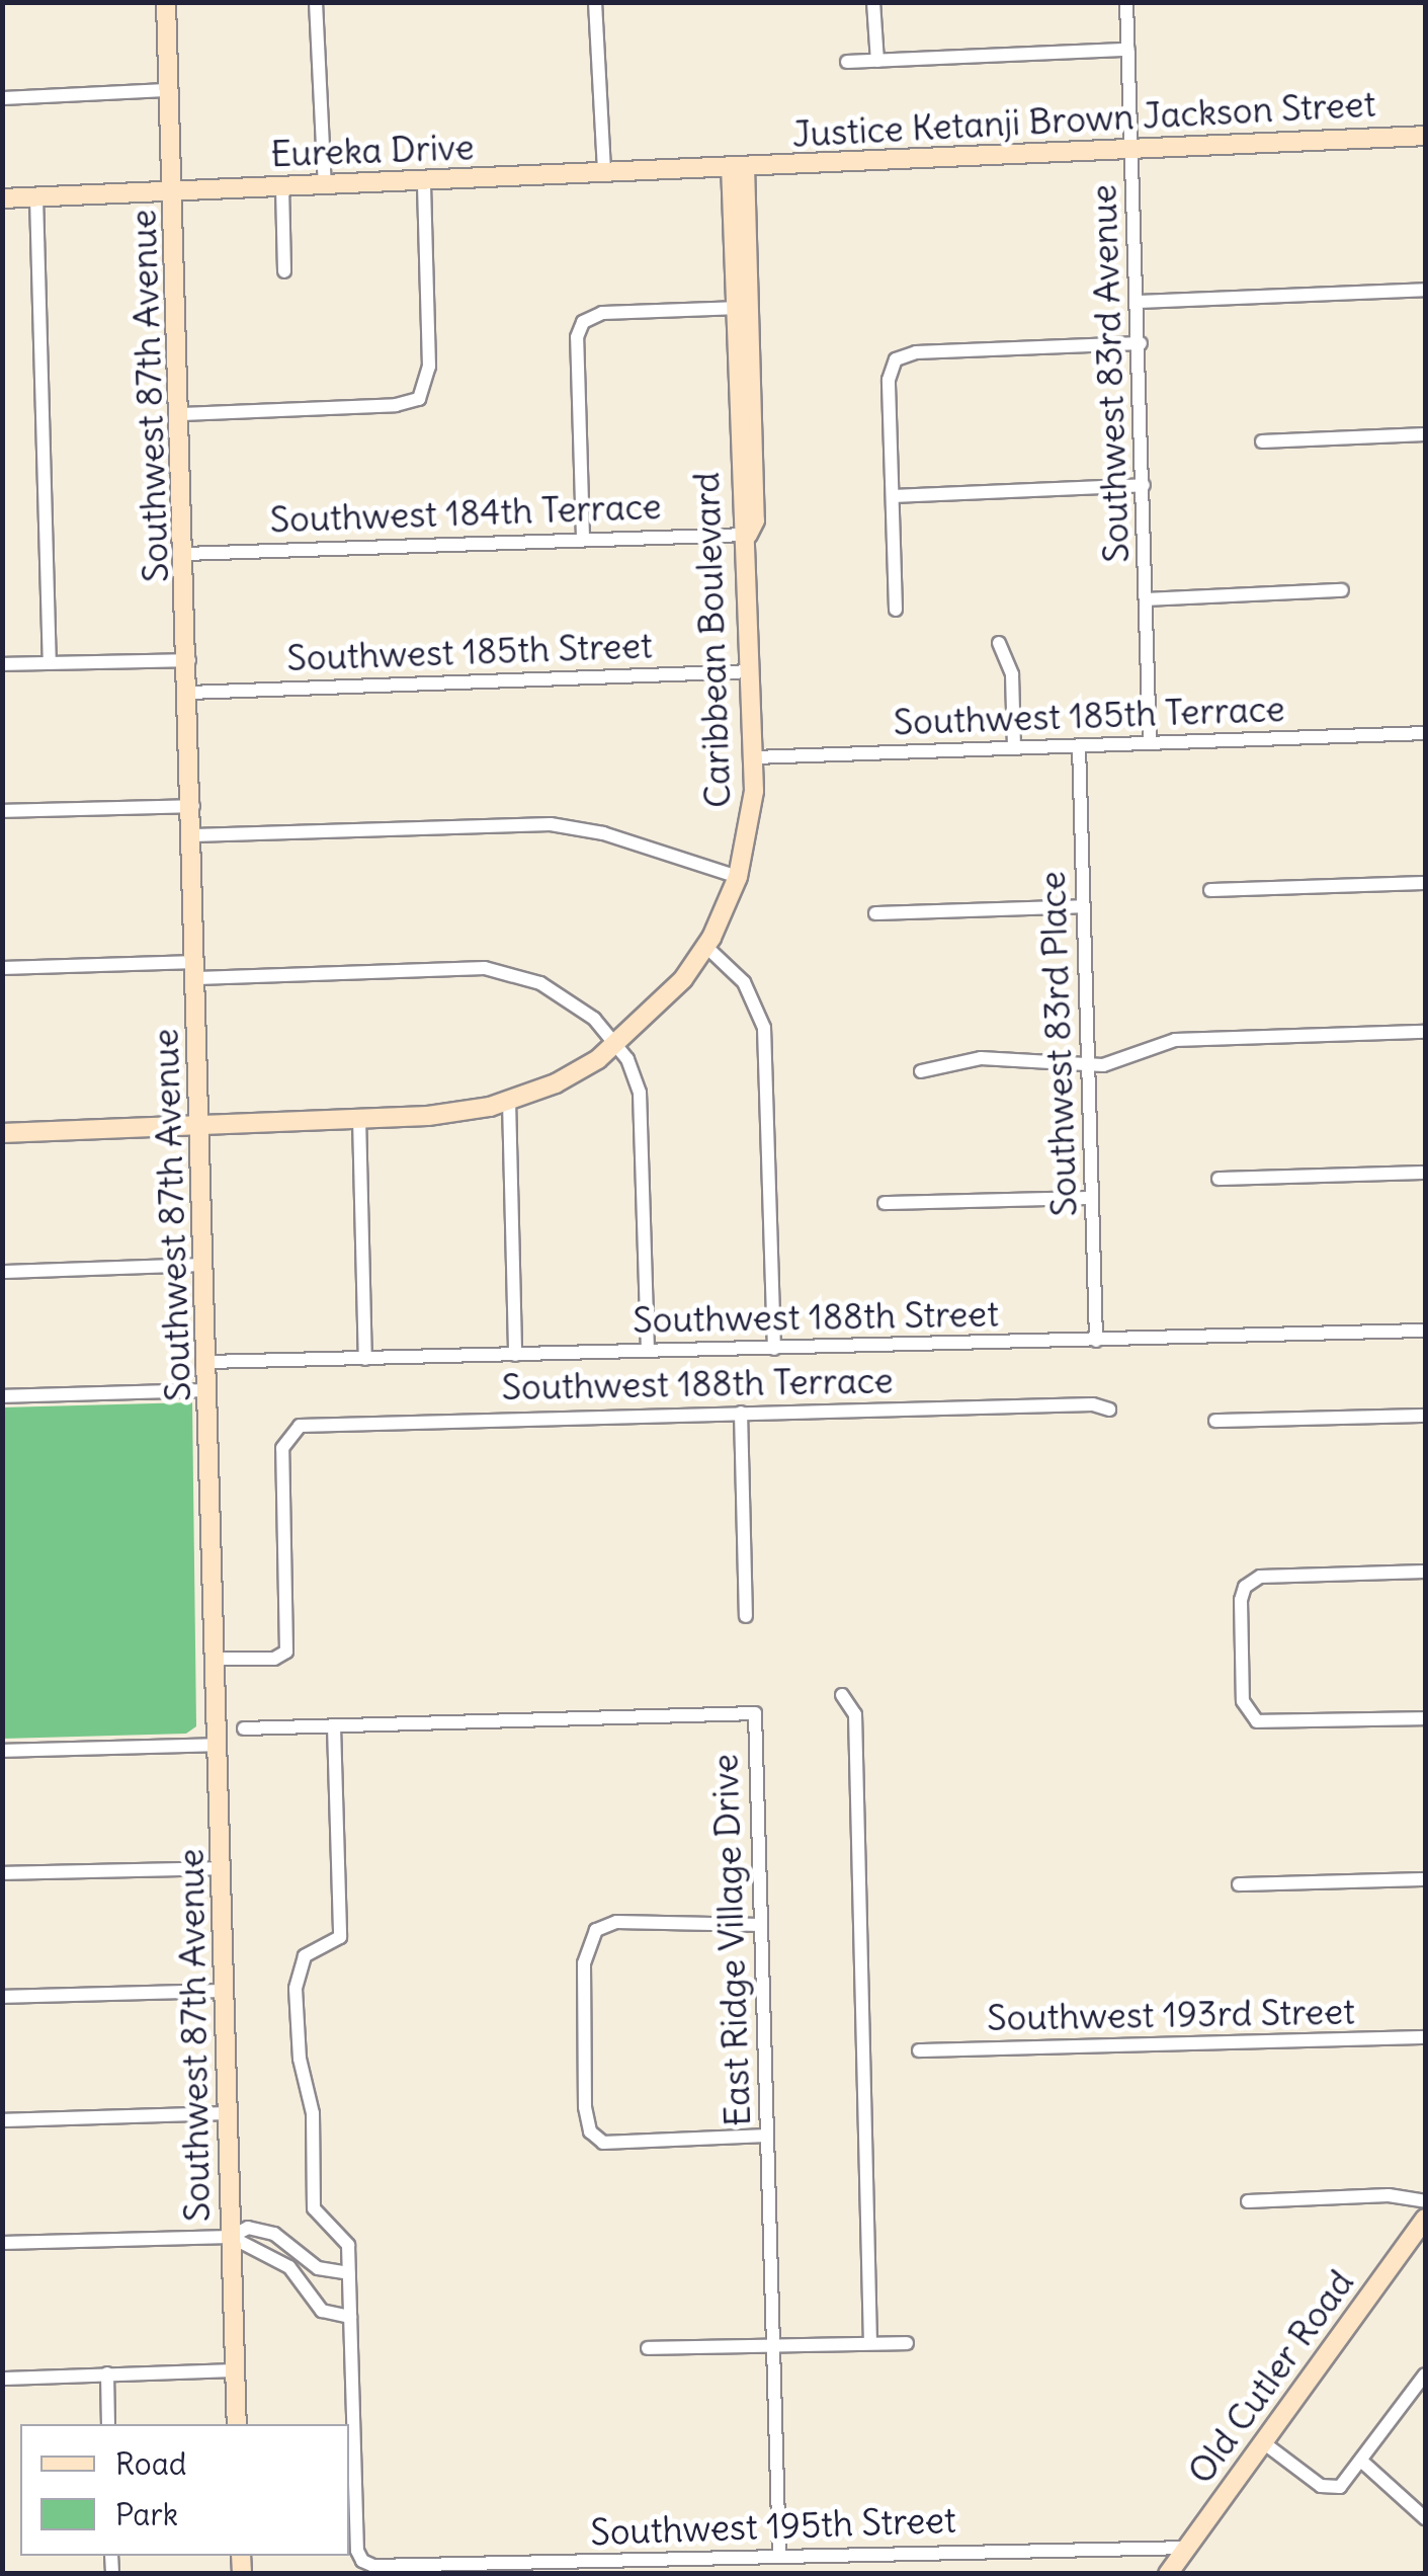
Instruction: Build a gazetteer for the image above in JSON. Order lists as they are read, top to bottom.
{
  "streets": {
    "street": [
      "Justice Ketanji Brown Jackson Street",
      "Eureka Drive",
      "Southwest 83rd Avenue",
      "Southwest 87th Avenue",
      "Southwest 184th Terrace",
      "Caribbean Boulevard",
      "Southwest 185th Street",
      "Southwest 185th Terrace",
      "Southwest 83rd Place",
      "Southwest 188th Street",
      "Southwest 188th Terrace",
      "East Ridge Village Drive",
      "Southwest 193rd Street",
      "Old Cutler Road",
      "Southwest 195th Street"
    ]
  },
  "crossings": [
    ["Justice Ketanji Brown Jackson Street", "Eureka Drive"],
    ["Justice Ketanji Brown Jackson Street", "Southwest 83rd Avenue"],
    ["Justice Ketanji Brown Jackson Street", "Caribbean Boulevard"],
    ["Eureka Drive", "Southwest 87th Avenue"],
    ["Eureka Drive", "Caribbean Boulevard"],
    ["Southwest 83rd Avenue", "Southwest 185th Terrace"],
    ["Southwest 87th Avenue", "Southwest 184th Terrace"],
    ["Southwest 87th Avenue", "Caribbean Boulevard"],
    ["Southwest 87th Avenue", "Southwest 185th Street"],
    ["Southwest 87th Avenue", "Southwest 188th Street"],
    ["Southwest 87th Avenue", "Southwest 188th Terrace"],
    ["Southwest 184th Terrace", "Caribbean Boulevard"],
    ["Caribbean Boulevard", "Southwest 185th Street"],
    ["Caribbean Boulevard", "Southwest 185th Terrace"],
    ["Southwest 185th Terrace", "Southwest 83rd Place"],
    ["Southwest 83rd Place", "Southwest 188th Street"],
    ["East Ridge Village Drive", "Southwest 195th Street"],
    ["Old Cutler Road", "Southwest 195th Street"]
  ],
  "legend": ["Road", "Park"]
}
